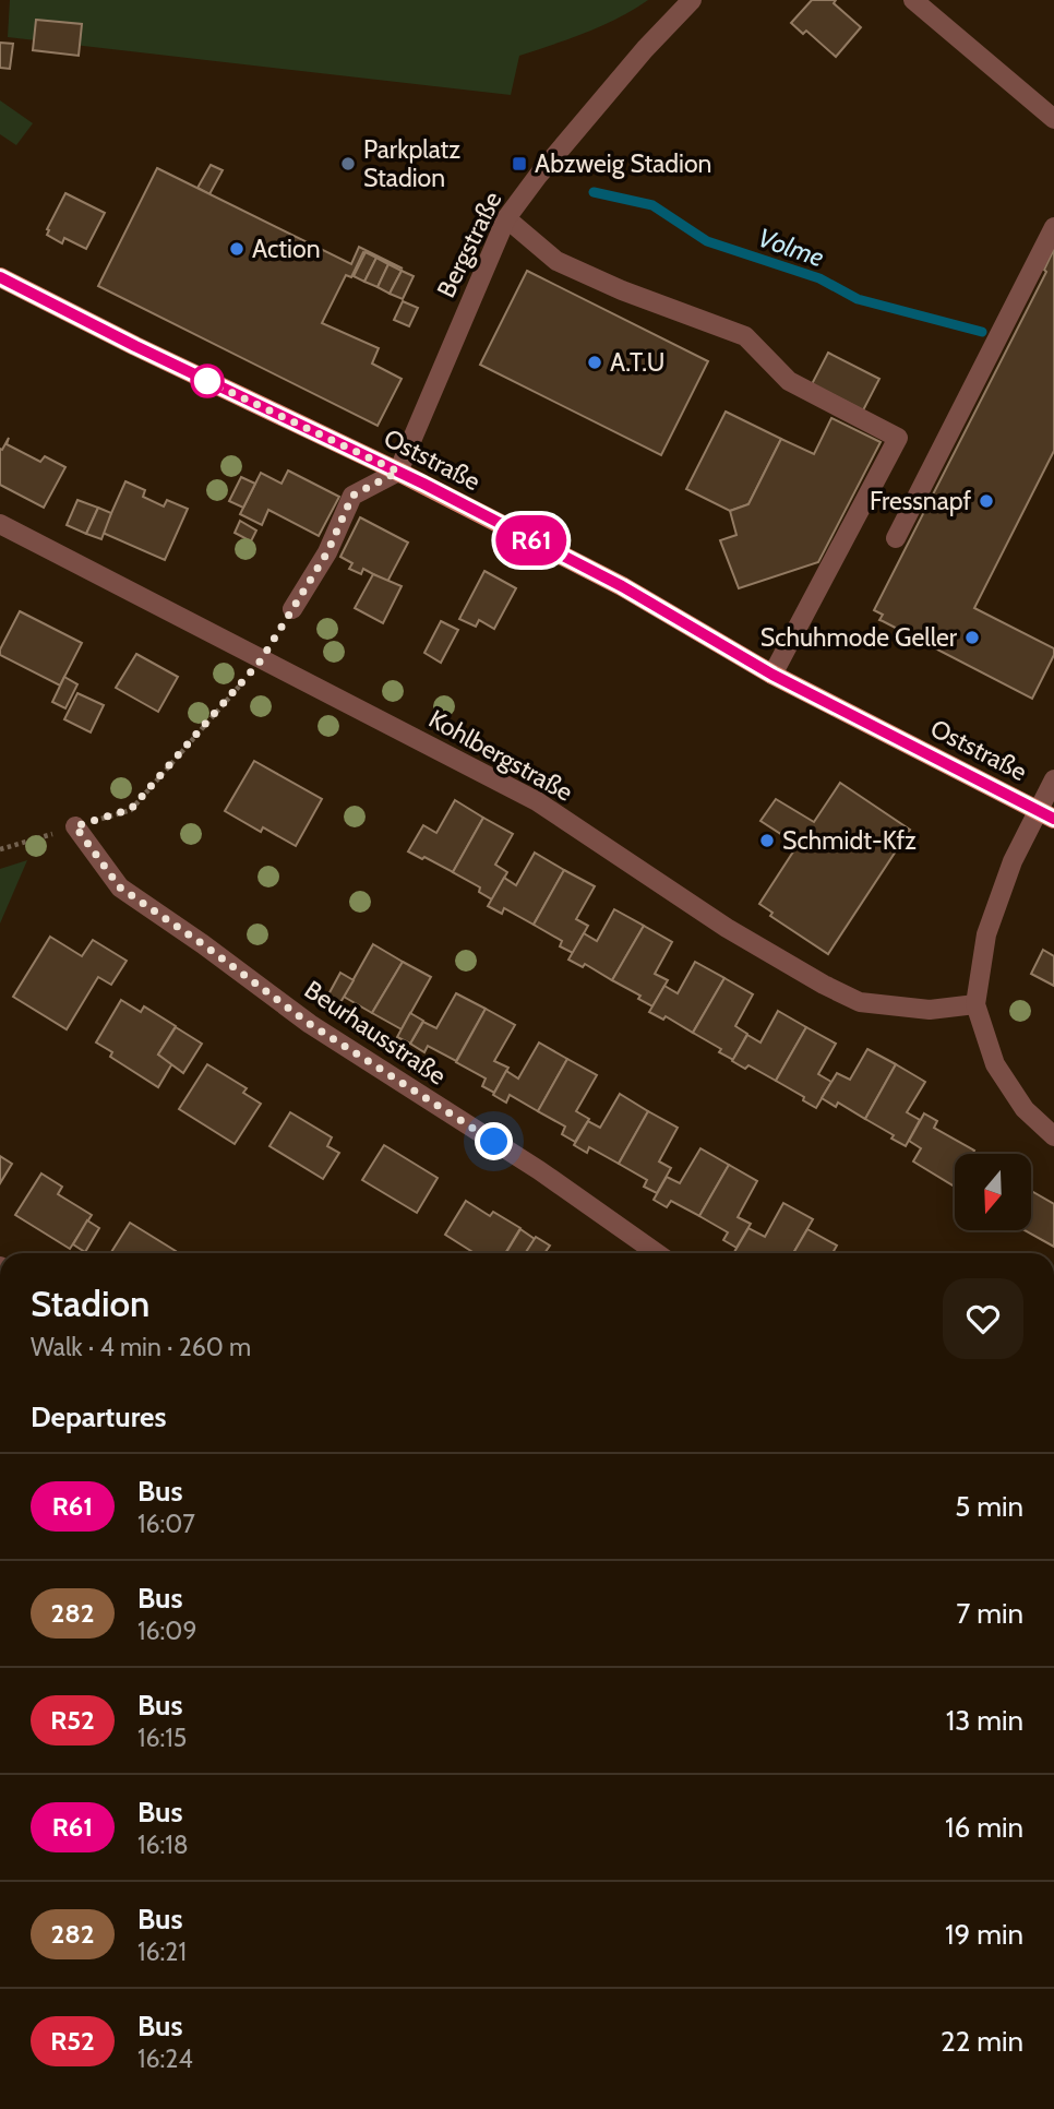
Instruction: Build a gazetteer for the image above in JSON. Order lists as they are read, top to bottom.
{
  "streets": {
    "main road": ["Oststraße"],
    "street": ["Bergstraße", "Kohlbergstraße", "Beurhausstraße"]
  },
  "crossings": [
    ["Bergstraße", "Oststraße"]
  ],
  "water": ["Volme"],
  "places": {
    "other": [
      "Parkplatz Stadion",
      "Action",
      "A.T.U",
      "Fressnapf",
      "Schuhmode Geller",
      "Schmidt-Kfz"
    ],
    "transit": ["Abzweig Stadion"]
  },
  "lines": ["bus line R61"],
  "north": "bottom",
  "page": {
    "on_map": "R61",
    "heading": [
      ["Stadion", "Walk · 4 min · 260 m"],
      "Departures"
    ],
    "list": [
      {
        "mark": "R61",
        "name": "Bus",
        "note": "16:07",
        "value": "5 min"
      },
      {
        "mark": "282",
        "name": "Bus",
        "note": "16:09",
        "value": "7 min"
      },
      {
        "mark": "R52",
        "name": "Bus",
        "note": "16:15",
        "value": "13 min"
      },
      {
        "mark": "R61",
        "name": "Bus",
        "note": "16:18",
        "value": "16 min"
      },
      {
        "mark": "282",
        "name": "Bus",
        "note": "16:21",
        "value": "19 min"
      },
      {
        "mark": "R52",
        "name": "Bus",
        "note": "16:24",
        "value": "22 min"
      }
    ]
  }
}
